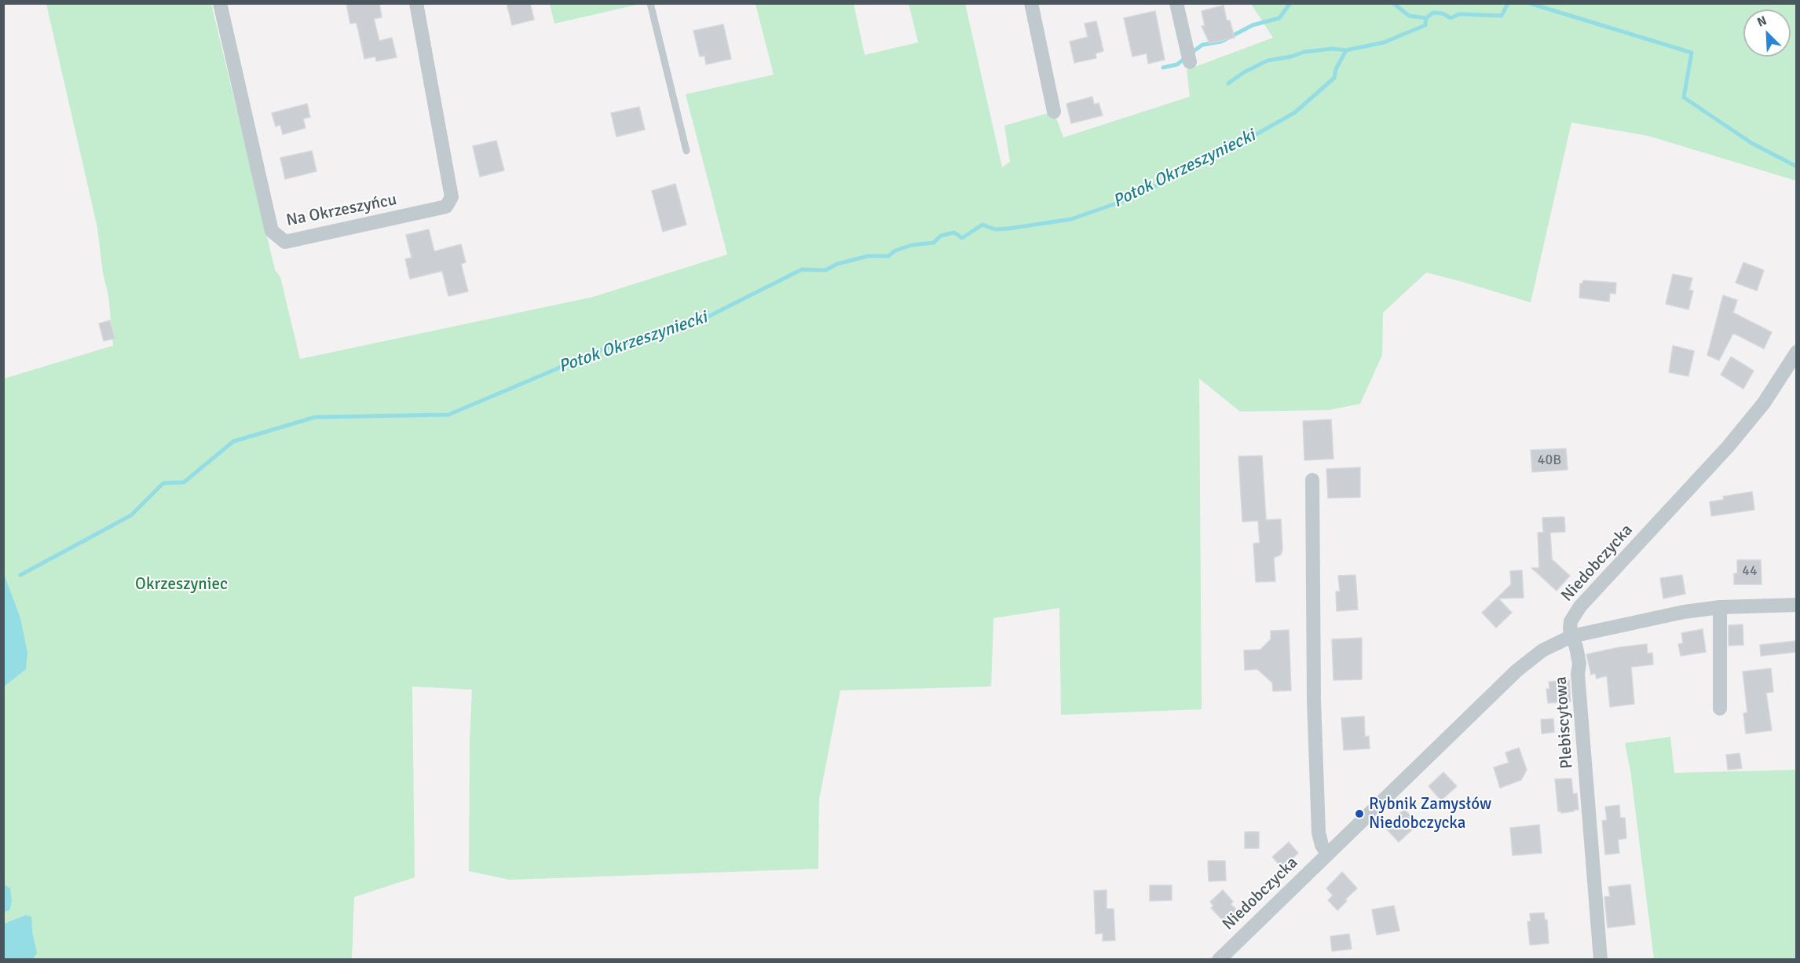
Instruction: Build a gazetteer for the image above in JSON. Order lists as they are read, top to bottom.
{
  "streets": {
    "street": ["Na Okrzeszyńcu", "Niedobczycka", "Plebiscytowa"]
  },
  "crossings": [
    ["Niedobczycka", "Plebiscytowa"]
  ],
  "water": ["Potok Okrzeszyniecki"],
  "parks": ["Okrzeszyniec"],
  "places": ["Rybnik Zamysłów Niedobczycka"],
  "house_numbers": ["40B", "44"],
  "north": "top left"
}
